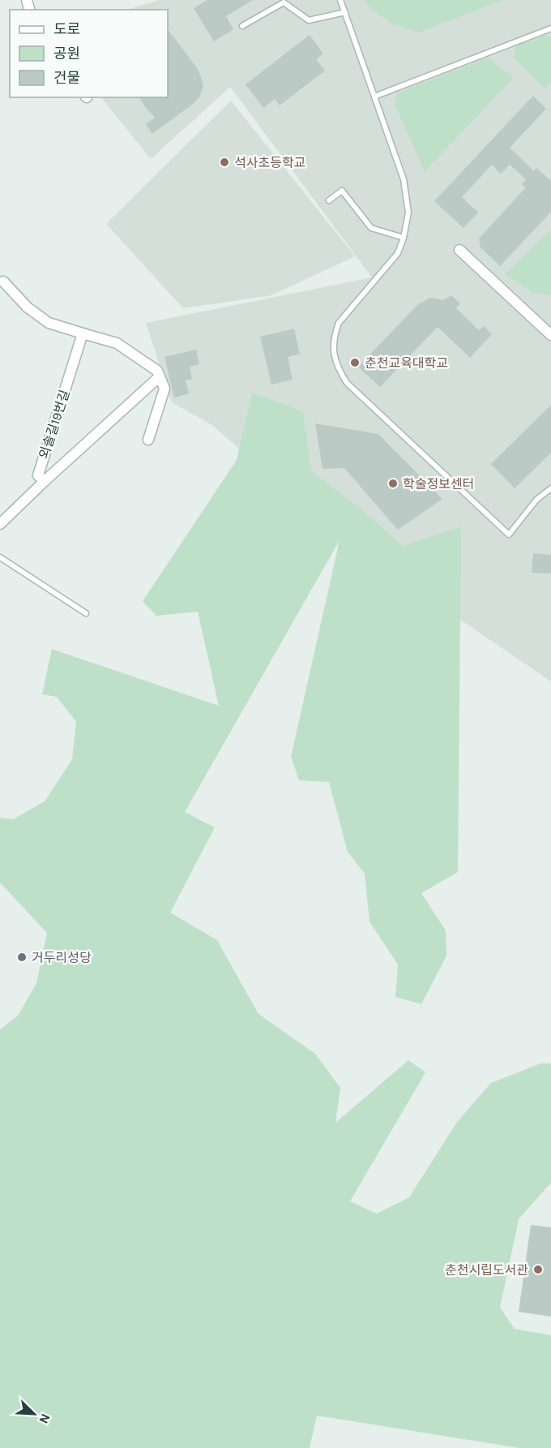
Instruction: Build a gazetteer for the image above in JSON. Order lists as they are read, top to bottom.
{
  "streets": {
    "street": ["외솔길19번길"]
  },
  "places": [
    "석사초등학교",
    "춘천교육대학교",
    "학술정보센터",
    "거두리성당",
    "춘천시립도서관"
  ],
  "legend": ["도로", "공원", "건물"],
  "north": "bottom right"
}
